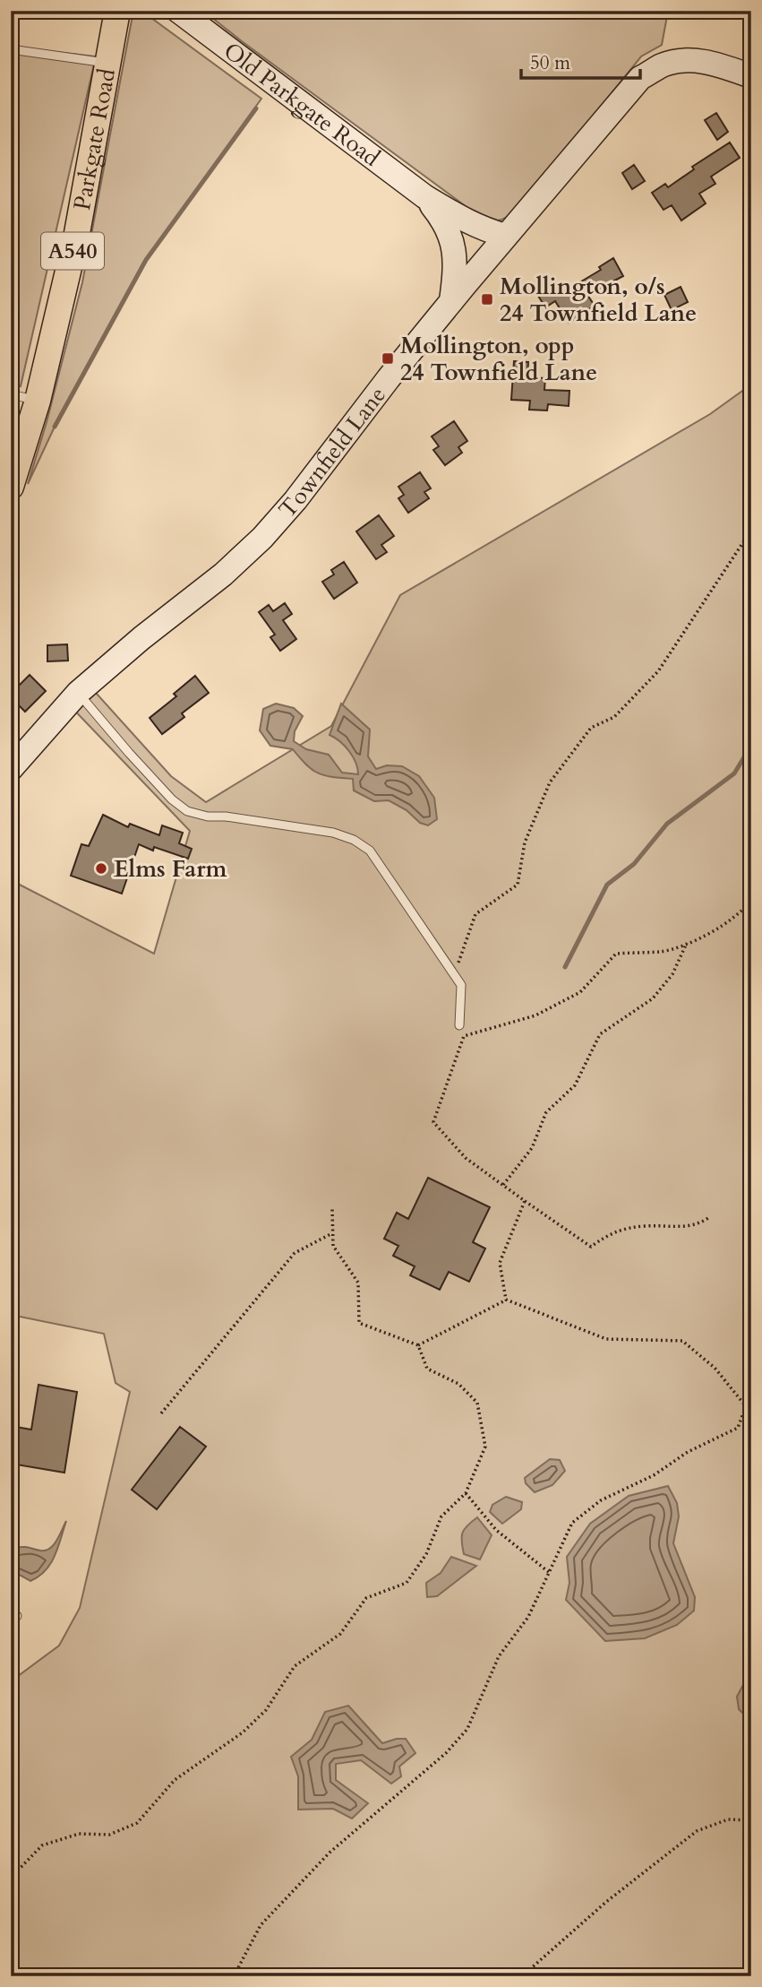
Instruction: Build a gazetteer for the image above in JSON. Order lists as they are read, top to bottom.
{
  "streets": {
    "main road": ["Parkgate Road", "A540"],
    "street": ["Old Parkgate Road", "Townfield Lane"]
  },
  "crossings": [
    ["Old Parkgate Road", "Townfield Lane"]
  ],
  "places": {
    "transit": ["Mollington, o/s 24 Townfield Lane", "Mollington, opp 24 Townfield Lane"],
    "other": ["Elms Farm"]
  },
  "scale_bar": "50 m"
}
